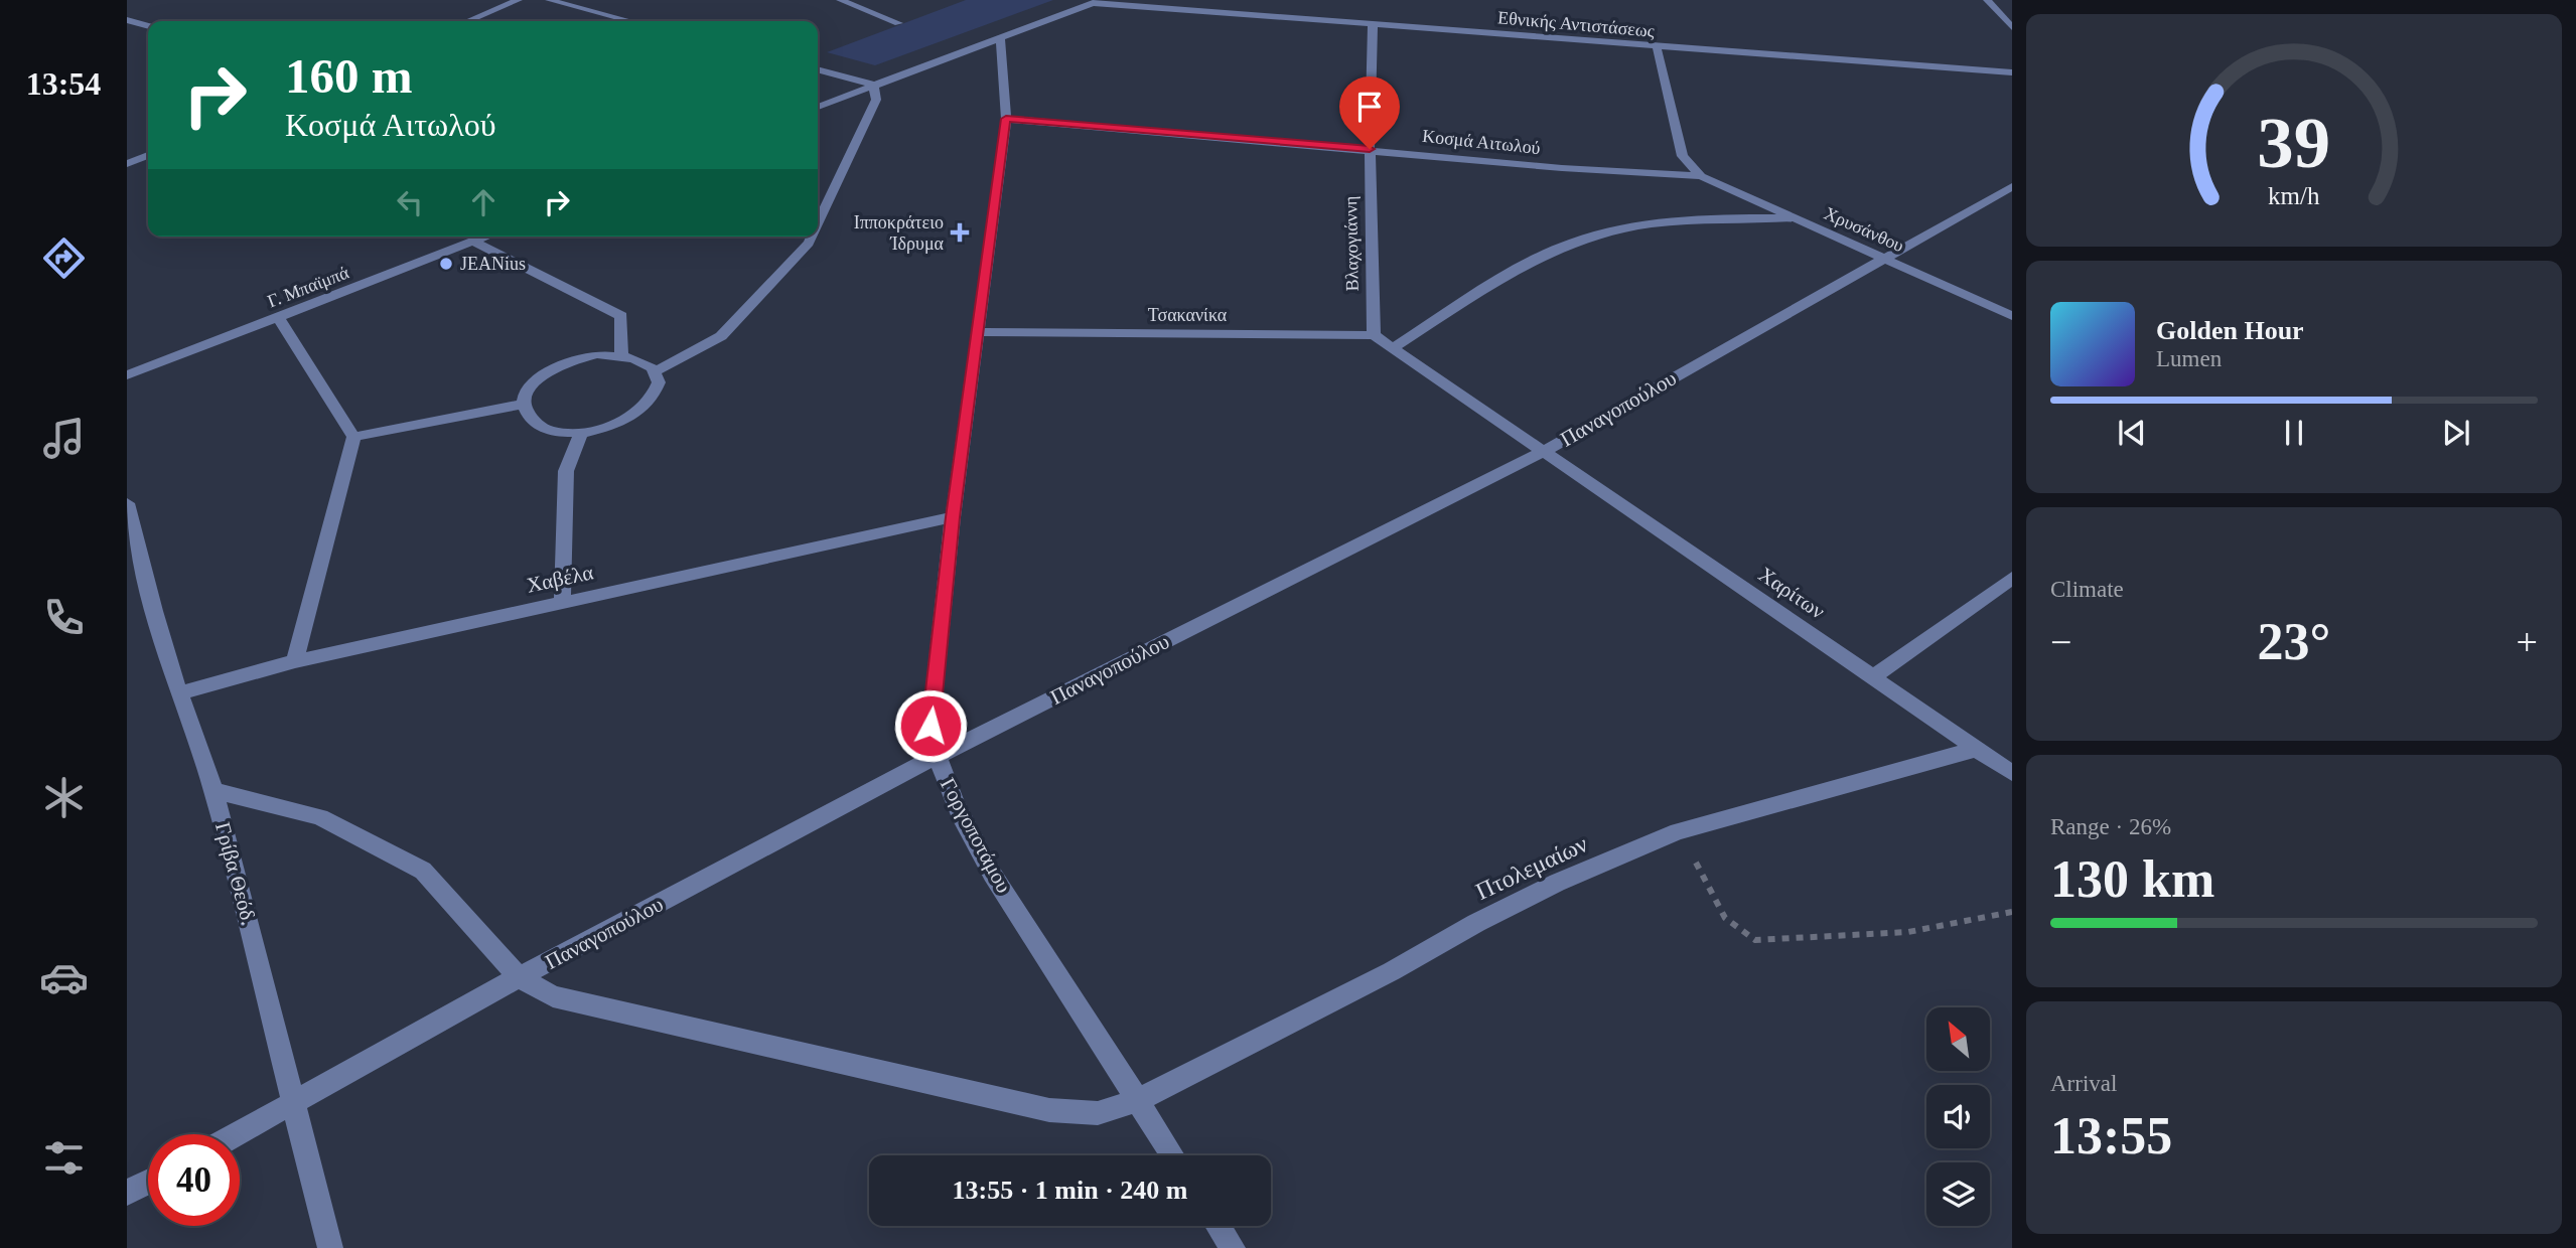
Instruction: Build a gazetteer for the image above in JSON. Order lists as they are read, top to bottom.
{
  "streets": {
    "street": [
      "Εθνικής Αντιστάσεως",
      "Κοσμά Αιτωλού",
      "Χρυσάνθου",
      "Βλαχογιάννη",
      "Γ. Μπαϊμπά",
      "Τσακανίκα",
      "Παναγοπούλου",
      "Χαβέλα",
      "Χαρίτων",
      "Γοργοποτάμου",
      "Πτολεμαίων",
      "Γρίβα Θεόδ."
    ]
  },
  "crossings": [
    ["Εθνικής Αντιστάσεως", "Βλαχογιάννη"],
    ["Κοσμά Αιτωλού", "Χρυσάνθου"],
    ["Κοσμά Αιτωλού", "Βλαχογιάννη"],
    ["Κοσμά Αιτωλού", "Γοργοποτάμου"],
    ["Χρυσάνθου", "Παναγοπούλου"],
    ["Βλαχογιάννη", "Τσακανίκα"],
    ["Τσακανίκα", "Γοργοποτάμου"],
    ["Παναγοπούλου", "Χαρίτων"],
    ["Παναγοπούλου", "Γοργοποτάμου"],
    ["Παναγοπούλου", "Πτολεμαίων"],
    ["Παναγοπούλου", "Γρίβα Θεόδ."],
    ["Χαβέλα", "Γοργοποτάμου"],
    ["Χαβέλα", "Γρίβα Θεόδ."],
    ["Χαρίτων", "Πτολεμαίων"],
    ["Γοργοποτάμου", "Πτολεμαίων"],
    ["Πτολεμαίων", "Γρίβα Θεόδ."]
  ],
  "places": {
    "health": ["Ιπποκράτειο Ίδρυμα"],
    "other": ["JEANius"]
  },
  "north": "top left",
  "page": {
    "tabs": "13:54",
    "turn": ["160 m", "Κοσμά Αιτωλού"],
    "song": ["Golden Hour", "Lumen"],
    "tile": [
      "Climate",
      ["Range · 26%", "130 km"],
      ["Arrival", "13:55"]
    ],
    "heat": ["−", "23°", "+"],
    "limit": "40",
    "trip": "13:55 · 1 min · 240 m",
    "gauge": ["39", "km/h"]
  }
}
